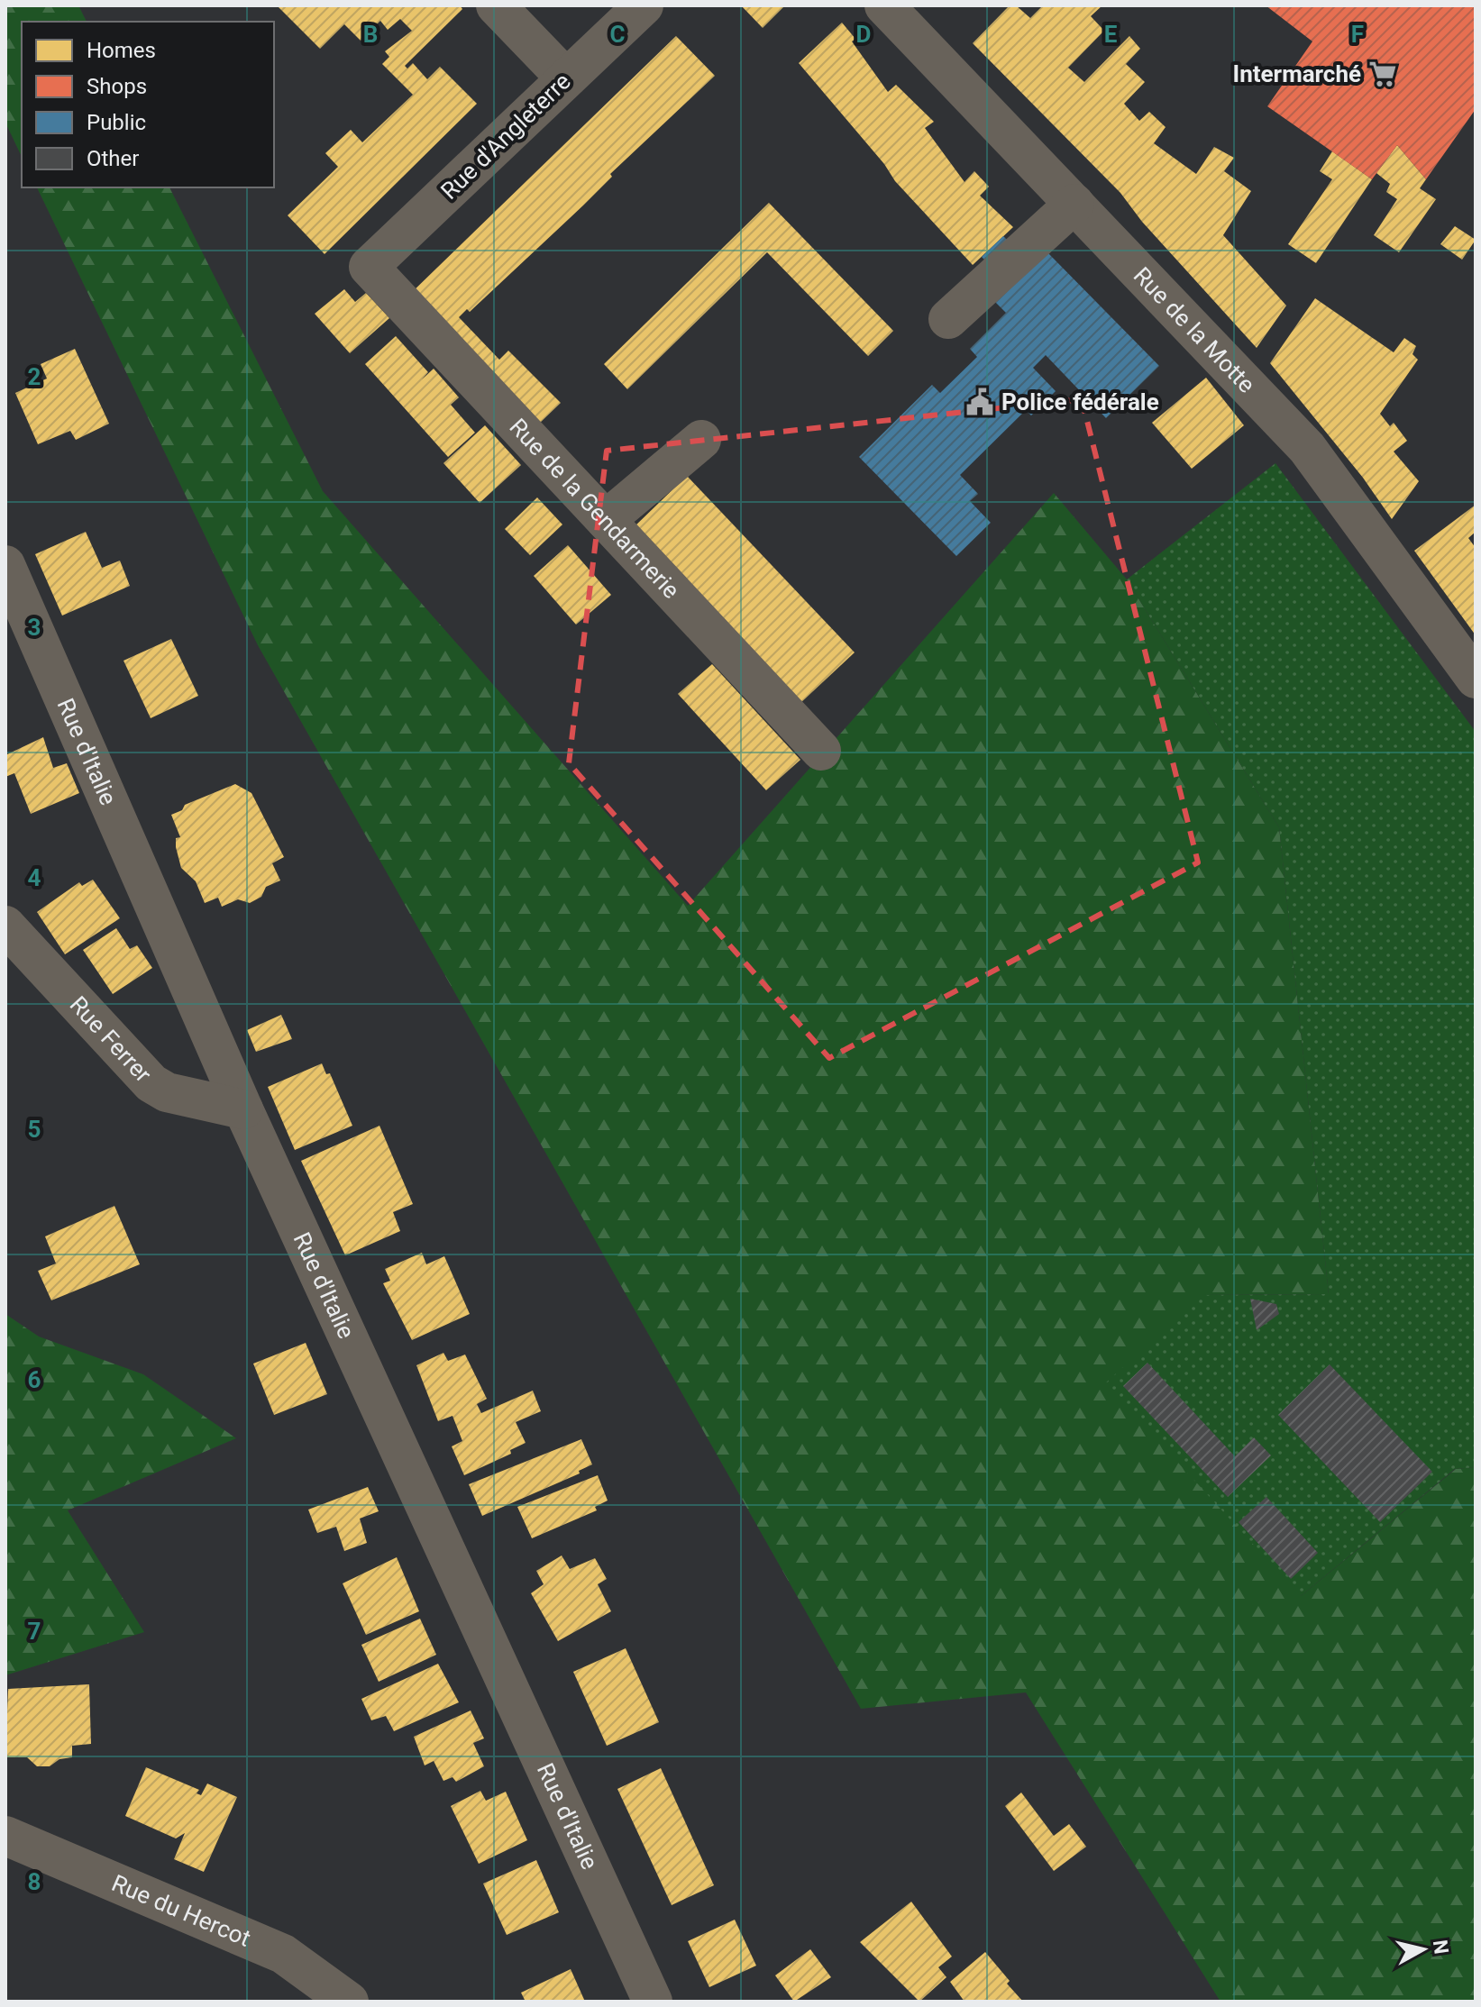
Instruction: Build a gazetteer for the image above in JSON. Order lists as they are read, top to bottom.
{
  "streets": {
    "street": [
      "Rue d'Angleterre",
      "Rue de la Motte",
      "Rue de la Gendarmerie",
      "Rue d'Italie",
      "Rue Ferrer",
      "Rue du Hercot"
    ]
  },
  "crossings": [
    ["Rue d'Angleterre", "Rue de la Gendarmerie"],
    ["Rue d'Italie", "Rue Ferrer"]
  ],
  "places": {
    "supermarket": ["Intermarché"],
    "public building": ["Police fédérale"]
  },
  "legend": [
    "Homes",
    "Shops",
    "Public",
    "Other"
  ],
  "north": "right",
  "grid": {
    "columns": [
      "B",
      "C",
      "D",
      "E",
      "F"
    ],
    "rows": [
      "2",
      "3",
      "4",
      "5",
      "6",
      "7",
      "8"
    ]
  }
}
